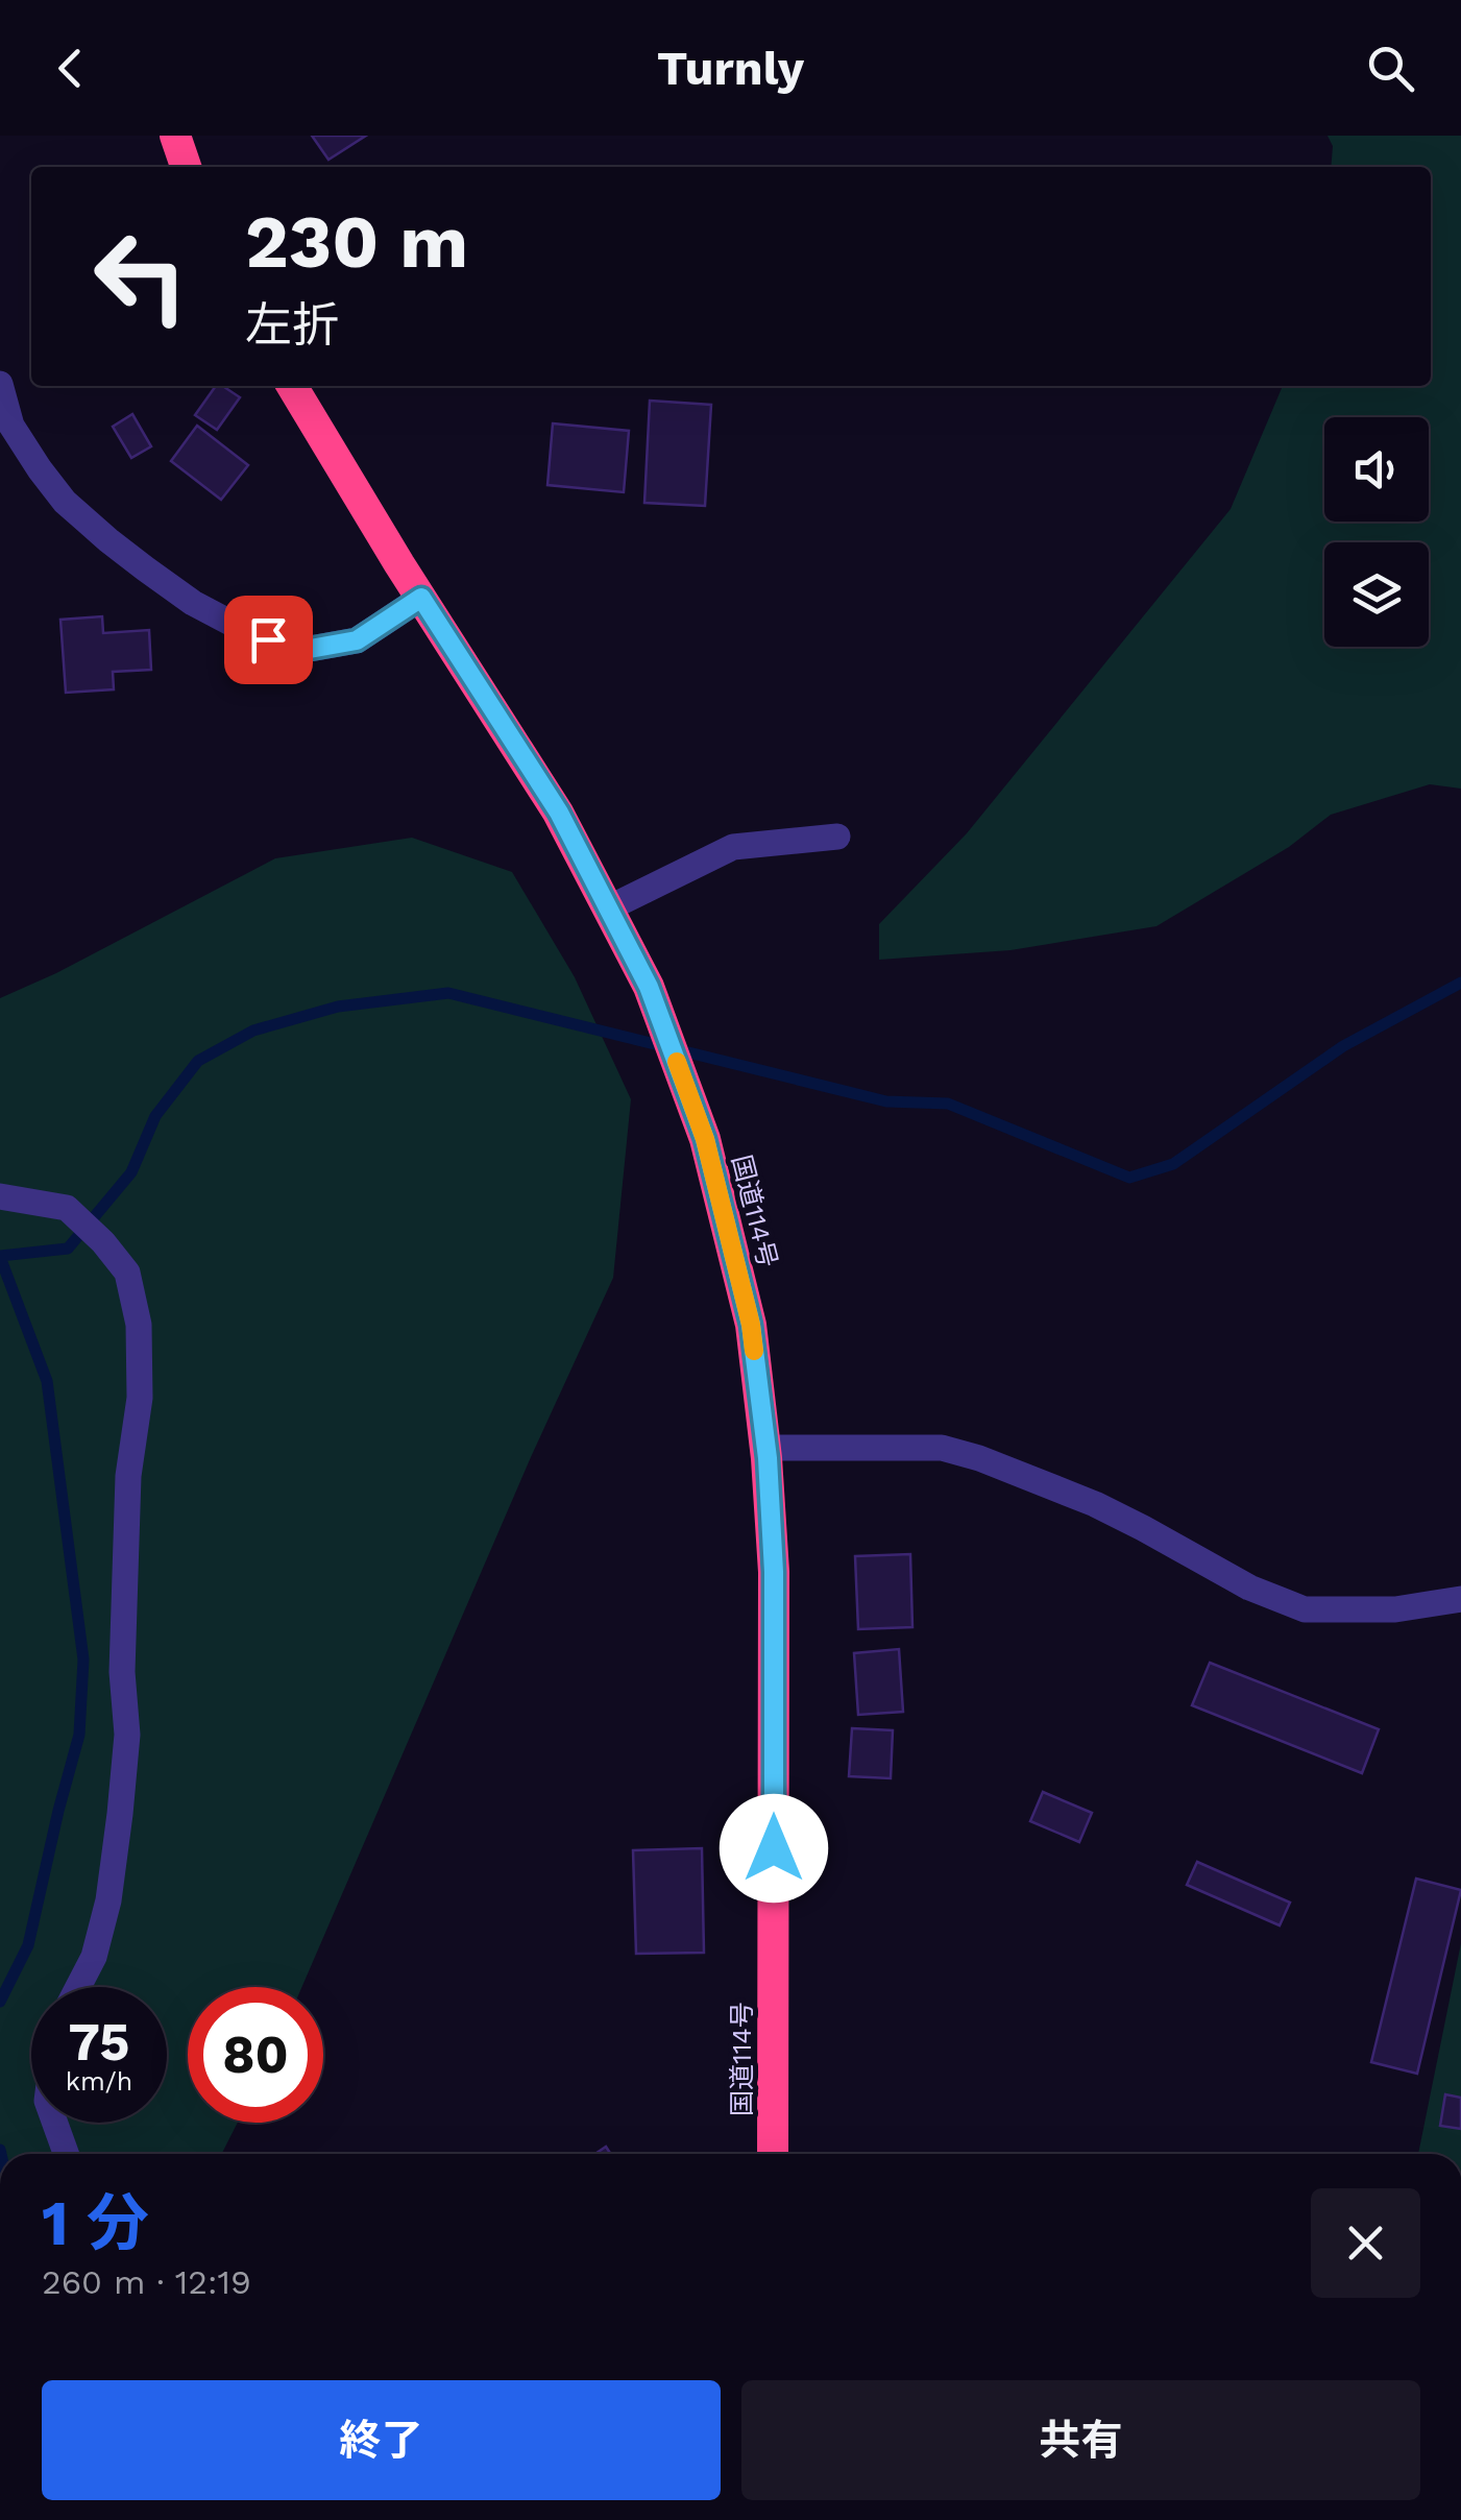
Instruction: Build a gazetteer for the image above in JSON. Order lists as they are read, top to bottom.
{
  "streets": {
    "highway": ["国道114号"]
  },
  "page": {
    "header": "Turnly",
    "turn": ["230 m", "左折"],
    "speed": "75 km/h",
    "limit": "80",
    "heading": ["1 分", "260 m · 12:19"],
    "buttons": ["終了", "共有"]
  }
}
